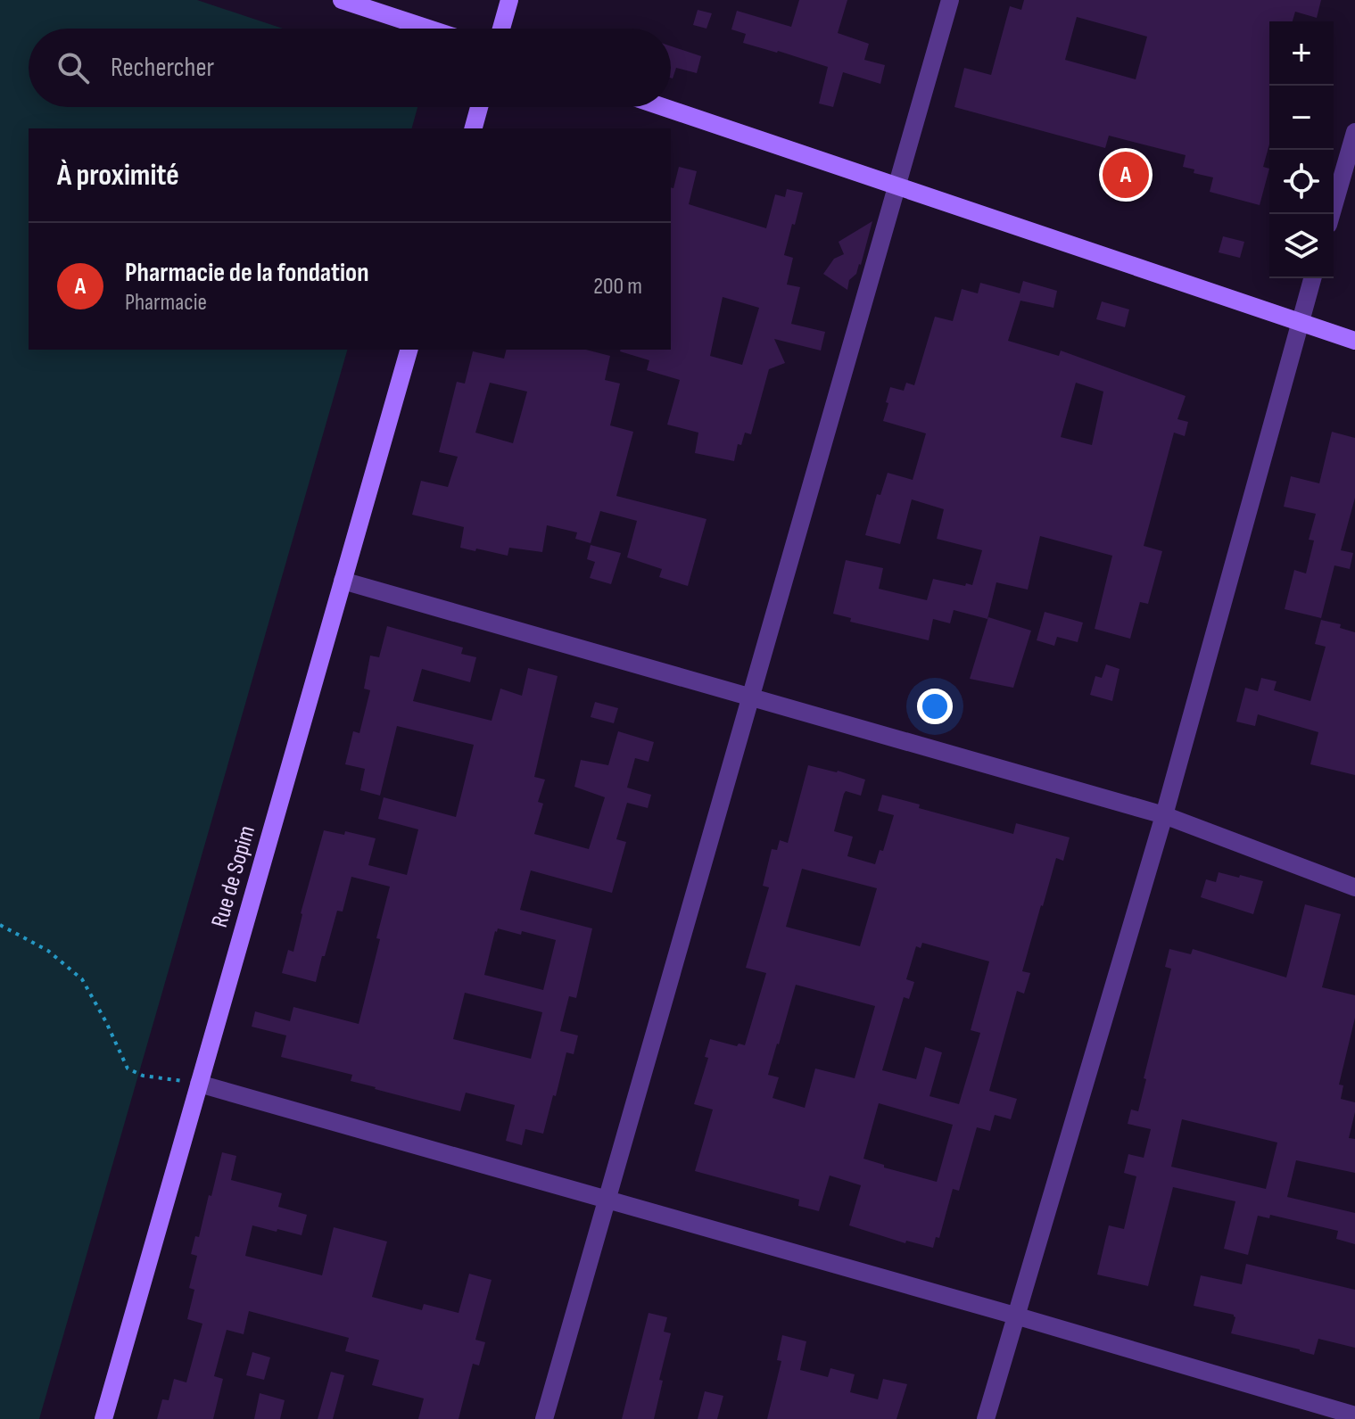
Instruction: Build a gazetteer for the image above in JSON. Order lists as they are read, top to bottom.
{
  "streets": {
    "street": ["Rue de Sopim"]
  },
  "page": {
    "map_buttons": ["+", "−"],
    "search": "Rechercher",
    "heading": "À proximité",
    "pins": "A",
    "list": [
      {
        "mark": "A",
        "name": "Pharmacie de la fondation",
        "note": "Pharmacie",
        "value": "200 m"
      }
    ]
  }
}
